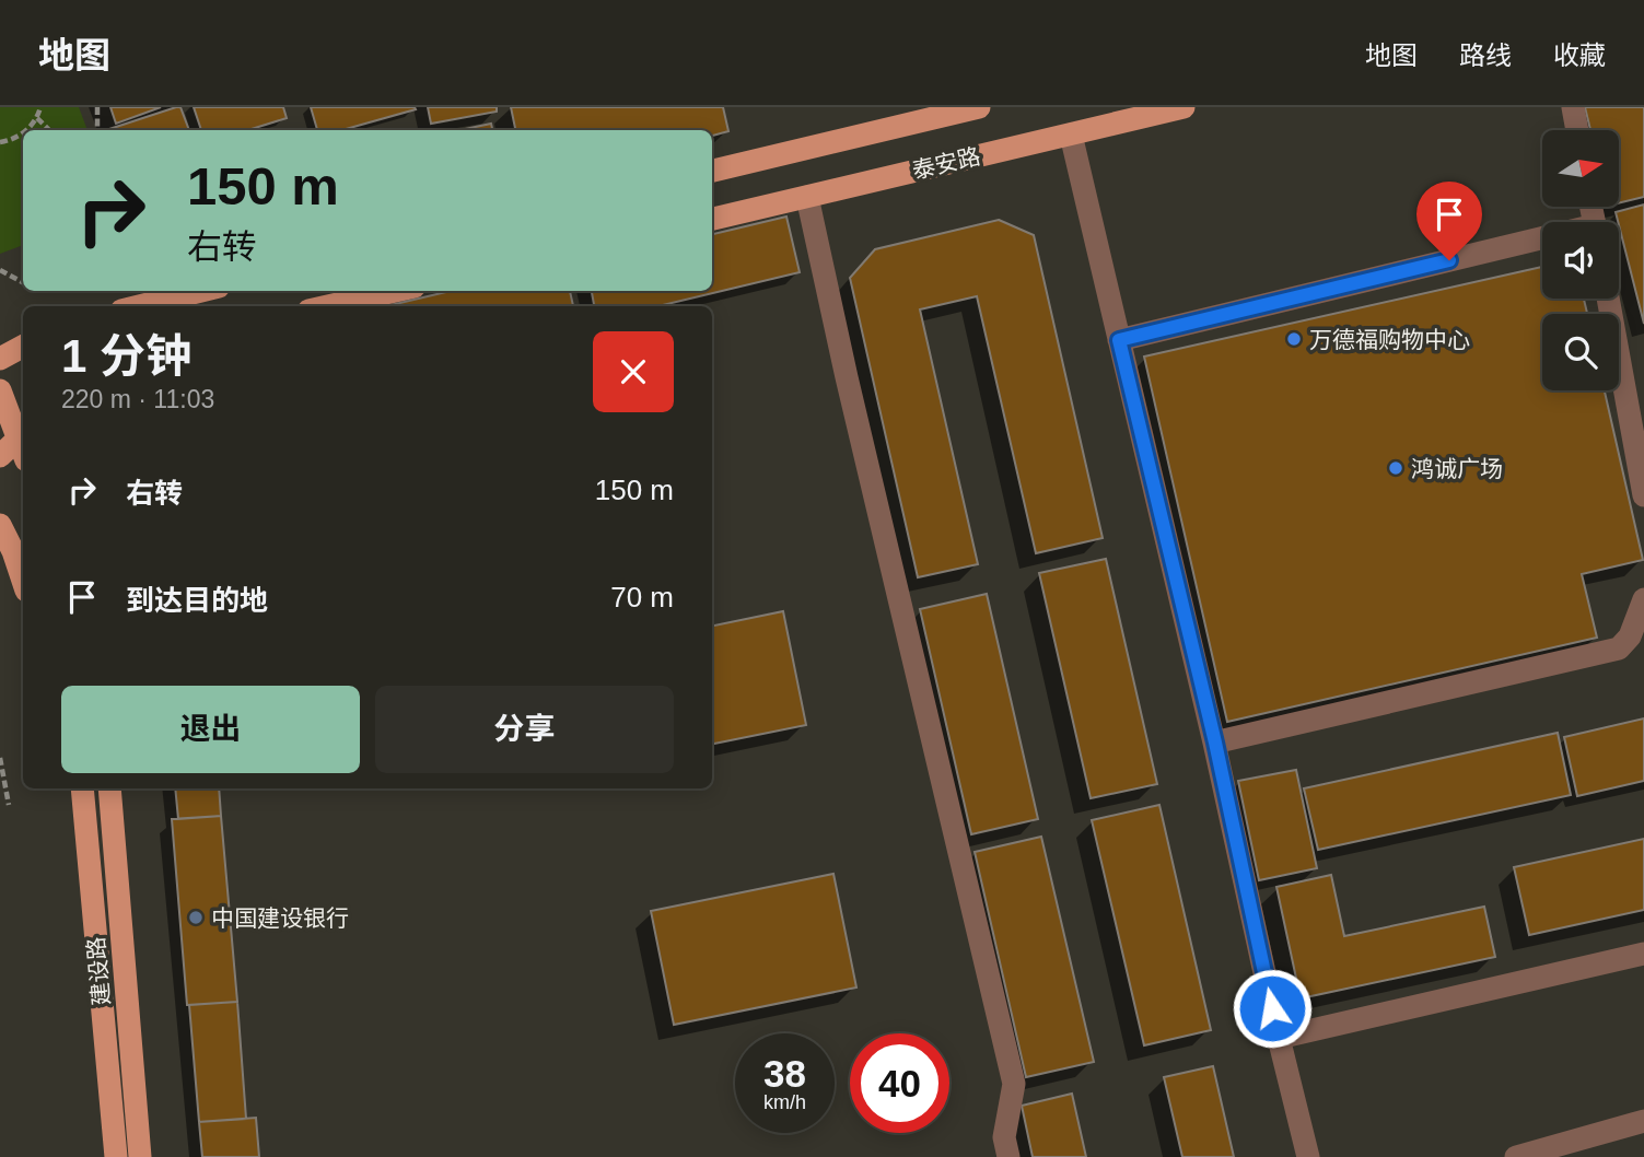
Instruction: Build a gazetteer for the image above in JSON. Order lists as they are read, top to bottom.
{
  "streets": {
    "main road": ["泰安路", "建设路"]
  },
  "places": ["万德福购物中心", "鸿诚广场", "中国建设银行"],
  "north": "right",
  "page": {
    "header": "地图",
    "nav": ["地图", "路线", "收藏"],
    "turn": ["150 m", "右转"],
    "heading": ["1 分钟", "220 m · 11:03"],
    "list": [
      {
        "name": "右转",
        "value": "150 m"
      },
      {
        "name": "到达目的地",
        "value": "70 m"
      }
    ],
    "buttons": ["退出", "分享"],
    "speed": "38 km/h",
    "limit": "40"
  }
}
